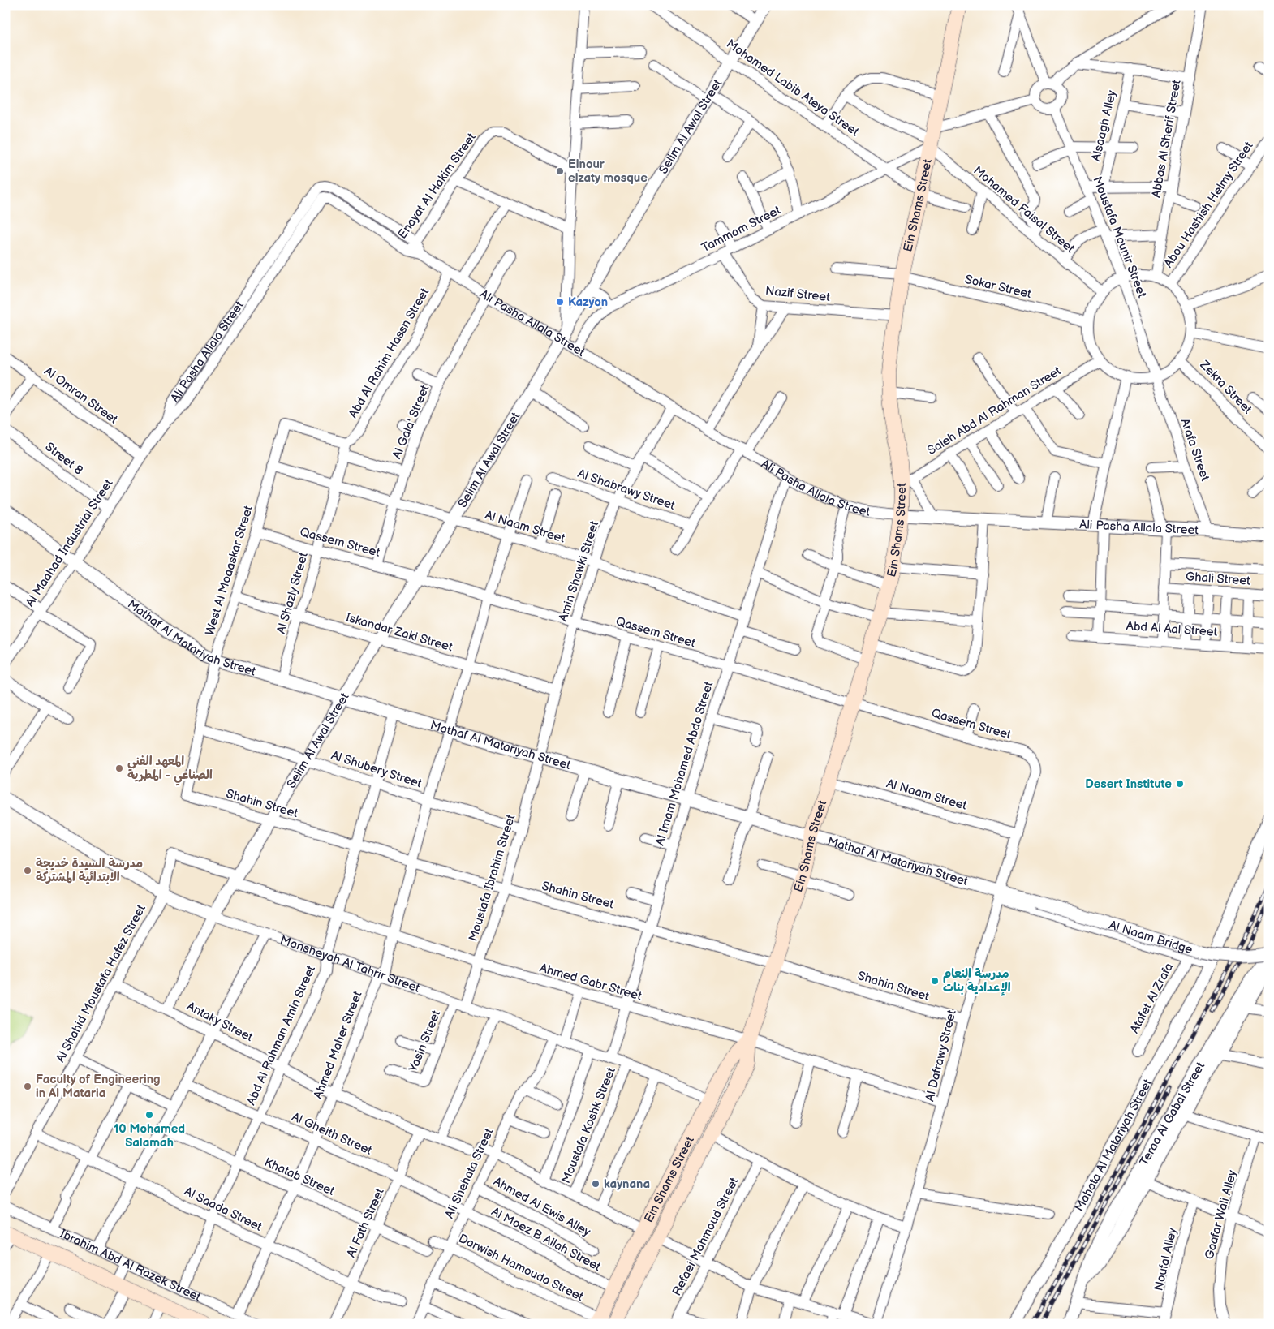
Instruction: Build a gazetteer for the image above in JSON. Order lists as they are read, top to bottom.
{
  "streets": {
    "main road": ["Ein Shams Street", "Ibrahim Abd Al Razek Street"],
    "street": [
      "Mohamed Labib Ateya Street",
      "Alsaagh Alley",
      "Selim Al Awal Street",
      "Abbas Al Sherif Street",
      "Enayat Al Hakim Street",
      "Abou Hashish Helmy Street",
      "Mohamed Faisal Street",
      "Tammam Street",
      "Moustafa Mounir Street",
      "Sokar Street",
      "Nazif Street",
      "Ali Pasha Allala Street",
      "Abd Al Rahim Hassn Street",
      "Zekra Street",
      "Al Omran Street",
      "Saleh Abd Al Rahman Street",
      "Al Gala' Street",
      "Arafa Street",
      "Street 8",
      "Al Shabrawy Street",
      "Al Naam Street",
      "Qassem Street",
      "Al Maahad Industrial Street",
      "West Al Moaaskar Street",
      "Amin Shawki Street",
      "Ghali Street",
      "Al Shazly Street",
      "Abd Al Aal Street",
      "Iskandar Zaki Street",
      "Mathaf Al Matariyah Street",
      "Al Imam Mohamed Abdo Street",
      "Al Shubery Street",
      "Shahin Street",
      "Moustafa Ibrahim Street",
      "Al Naam Bridge",
      "Mansheyah Al Tahrir Street",
      "Ahmed Gabr Street",
      "Al Shahid Moustafa Hafez Street",
      "Atafet Al Zrafa",
      "Antaky Street",
      "Abd Al Rahman Amin Street",
      "Yasin Street",
      "Ahmed Maher Street",
      "Al Dafrawy Street",
      "Teraa Al Gabal Street",
      "Moustafa Koshk Street",
      "Al Gheith Street",
      "Mahata Al Matariyah Street",
      "Ali Shehata Street",
      "Khatab Street",
      "Ahmed Al Ewis Alley",
      "Al Saada Street",
      "Gaafar Wali Alley",
      "Al Fath Street",
      "Refaei Mahmoud Street",
      "Al Moez B Allah Street",
      "Noufal Alley",
      "Darwish Hamouda Street"
    ]
  },
  "crossings": [
    ["Mohamed Labib Ateya Street", "Selim Al Awal Street"],
    ["Mohamed Labib Ateya Street", "Ein Shams Street"],
    ["Mohamed Labib Ateya Street", "Tammam Street"],
    ["Selim Al Awal Street", "Ali Pasha Allala Street"],
    ["Selim Al Awal Street", "Al Naam Street"],
    ["Selim Al Awal Street", "Qassem Street"],
    ["Selim Al Awal Street", "Iskandar Zaki Street"],
    ["Selim Al Awal Street", "Mathaf Al Matariyah Street"],
    ["Selim Al Awal Street", "Al Shubery Street"],
    ["Selim Al Awal Street", "Shahin Street"],
    ["Selim Al Awal Street", "Mansheyah Al Tahrir Street"],
    ["Selim Al Awal Street", "Ahmed Gabr Street"],
    ["Enayat Al Hakim Street", "Ali Pasha Allala Street"],
    ["Ein Shams Street", "Mohamed Faisal Street"],
    ["Ein Shams Street", "Tammam Street"],
    ["Ein Shams Street", "Sokar Street"],
    ["Ein Shams Street", "Nazif Street"],
    ["Ein Shams Street", "Ali Pasha Allala Street"],
    ["Ein Shams Street", "Saleh Abd Al Rahman Street"],
    ["Ein Shams Street", "Al Naam Street"],
    ["Ein Shams Street", "Qassem Street"],
    ["Ein Shams Street", "Mathaf Al Matariyah Street"],
    ["Ein Shams Street", "Shahin Street"],
    ["Ein Shams Street", "Mansheyah Al Tahrir Street"],
    ["Ein Shams Street", "Ahmed Gabr Street"],
    ["Ein Shams Street", "Al Moez B Allah Street"],
    ["Ein Shams Street", "Darwish Hamouda Street"],
    ["Mohamed Faisal Street", "Tammam Street"],
    ["Tammam Street", "Moustafa Mounir Street"],
    ["Tammam Street", "Nazif Street"],
    ["Tammam Street", "Ali Pasha Allala Street"],
    ["Moustafa Mounir Street", "Arafa Street"],
    ["Ali Pasha Allala Street", "Abd Al Rahim Hassn Street"],
    ["Ali Pasha Allala Street", "Al Omran Street"],
    ["Ali Pasha Allala Street", "Al Gala' Street"],
    ["Ali Pasha Allala Street", "Arafa Street"],
    ["Ali Pasha Allala Street", "Al Maahad Industrial Street"],
    ["Ali Pasha Allala Street", "Amin Shawki Street"],
    ["Ali Pasha Allala Street", "Al Imam Mohamed Abdo Street"],
    ["Abd Al Rahim Hassn Street", "West Al Moaaskar Street"],
    ["Abd Al Rahim Hassn Street", "Al Shazly Street"],
    ["Al Omran Street", "Al Maahad Industrial Street"],
    ["Al Gala' Street", "Al Naam Street"],
    ["Al Gala' Street", "Qassem Street"],
    ["Street 8", "Al Maahad Industrial Street"],
    ["Al Shabrawy Street", "Amin Shawki Street"],
    ["Al Naam Street", "West Al Moaaskar Street"],
    ["Al Naam Street", "Amin Shawki Street"],
    ["Al Naam Street", "Al Shazly Street"],
    ["Al Naam Street", "Al Imam Mohamed Abdo Street"],
    ["Al Naam Street", "Ahmed Maher Street"],
    ["Al Naam Street", "Al Dafrawy Street"],
    ["Qassem Street", "West Al Moaaskar Street"],
    ["Qassem Street", "Amin Shawki Street"],
    ["Qassem Street", "Al Shazly Street"],
    ["Qassem Street", "Al Imam Mohamed Abdo Street"],
    ["Qassem Street", "Ahmed Maher Street"],
    ["Qassem Street", "Al Dafrawy Street"],
    ["Al Maahad Industrial Street", "Mathaf Al Matariyah Street"],
    ["West Al Moaaskar Street", "Al Shazly Street"],
    ["West Al Moaaskar Street", "Iskandar Zaki Street"],
    ["West Al Moaaskar Street", "Mathaf Al Matariyah Street"],
    ["West Al Moaaskar Street", "Al Shubery Street"],
    ["West Al Moaaskar Street", "Shahin Street"],
    ["Amin Shawki Street", "Iskandar Zaki Street"],
    ["Amin Shawki Street", "Mathaf Al Matariyah Street"],
    ["Amin Shawki Street", "Moustafa Ibrahim Street"],
    ["Al Shazly Street", "Iskandar Zaki Street"],
    ["Al Shazly Street", "Mathaf Al Matariyah Street"],
    ["Iskandar Zaki Street", "Ahmed Maher Street"],
    ["Mathaf Al Matariyah Street", "Al Imam Mohamed Abdo Street"],
    ["Mathaf Al Matariyah Street", "Moustafa Ibrahim Street"],
    ["Mathaf Al Matariyah Street", "Al Naam Bridge"],
    ["Mathaf Al Matariyah Street", "Atafet Al Zrafa"],
    ["Mathaf Al Matariyah Street", "Abd Al Rahman Amin Street"],
    ["Mathaf Al Matariyah Street", "Ahmed Maher Street"],
    ["Mathaf Al Matariyah Street", "Al Dafrawy Street"],
    ["Mathaf Al Matariyah Street", "Mahata Al Matariyah Street"],
    ["Al Imam Mohamed Abdo Street", "Shahin Street"],
    ["Al Imam Mohamed Abdo Street", "Mansheyah Al Tahrir Street"],
    ["Al Imam Mohamed Abdo Street", "Ahmed Gabr Street"],
    ["Al Shubery Street", "Moustafa Ibrahim Street"],
    ["Al Shubery Street", "Abd Al Rahman Amin Street"],
    ["Al Shubery Street", "Ahmed Maher Street"],
    ["Shahin Street", "Moustafa Ibrahim Street"],
    ["Shahin Street", "Abd Al Rahman Amin Street"],
    ["Shahin Street", "Ahmed Maher Street"],
    ["Shahin Street", "Al Dafrawy Street"],
    ["Moustafa Ibrahim Street", "Mansheyah Al Tahrir Street"],
    ["Moustafa Ibrahim Street", "Ahmed Gabr Street"],
    ["Al Naam Bridge", "Teraa Al Gabal Street"],
    ["Mansheyah Al Tahrir Street", "Ahmed Gabr Street"],
    ["Mansheyah Al Tahrir Street", "Al Shahid Moustafa Hafez Street"],
    ["Mansheyah Al Tahrir Street", "Abd Al Rahman Amin Street"],
    ["Mansheyah Al Tahrir Street", "Yasin Street"],
    ["Mansheyah Al Tahrir Street", "Ahmed Maher Street"],
    ["Mansheyah Al Tahrir Street", "Moustafa Koshk Street"],
    ["Mansheyah Al Tahrir Street", "Ali Shehata Street"],
    ["Ahmed Gabr Street", "Al Shahid Moustafa Hafez Street"],
    ["Ahmed Gabr Street", "Abd Al Rahman Amin Street"],
    ["Ahmed Gabr Street", "Ahmed Maher Street"],
    ["Ahmed Gabr Street", "Al Dafrawy Street"],
    ["Al Shahid Moustafa Hafez Street", "Antaky Street"],
    ["Al Shahid Moustafa Hafez Street", "Al Saada Street"],
    ["Antaky Street", "Abd Al Rahman Amin Street"],
    ["Antaky Street", "Ahmed Maher Street"],
    ["Antaky Street", "Al Fath Street"],
    ["Abd Al Rahman Amin Street", "Al Gheith Street"],
    ["Abd Al Rahman Amin Street", "Khatab Street"],
    ["Abd Al Rahman Amin Street", "Al Saada Street"],
    ["Abd Al Rahman Amin Street", "Ibrahim Abd Al Razek Street"],
    ["Ahmed Maher Street", "Al Gheith Street"],
    ["Ahmed Maher Street", "Khatab Street"],
    ["Ahmed Maher Street", "Al Saada Street"],
    ["Ahmed Maher Street", "Ibrahim Abd Al Razek Street"],
    ["Al Gheith Street", "Ali Shehata Street"],
    ["Al Gheith Street", "Al Fath Street"],
    ["Al Gheith Street", "Al Moez B Allah Street"],
    ["Ali Shehata Street", "Ahmed Al Ewis Alley"],
    ["Ali Shehata Street", "Al Moez B Allah Street"],
    ["Ali Shehata Street", "Darwish Hamouda Street"],
    ["Khatab Street", "Al Fath Street"],
    ["Al Saada Street", "Al Fath Street"]
  ],
  "places": [
    "Elnour elzaty mosque",
    "Kazyon",
    "المعهد الفني الصناعي - المطرية",
    "Desert Institute",
    "مدرسة السيدة خديجة الابتدائية المشتركة",
    "مدرسة النعام الإعدادية بنات",
    "Faculty of Engineering in Al Mataria",
    "10 Mohamed Salamah",
    "kaynana"
  ]
}
